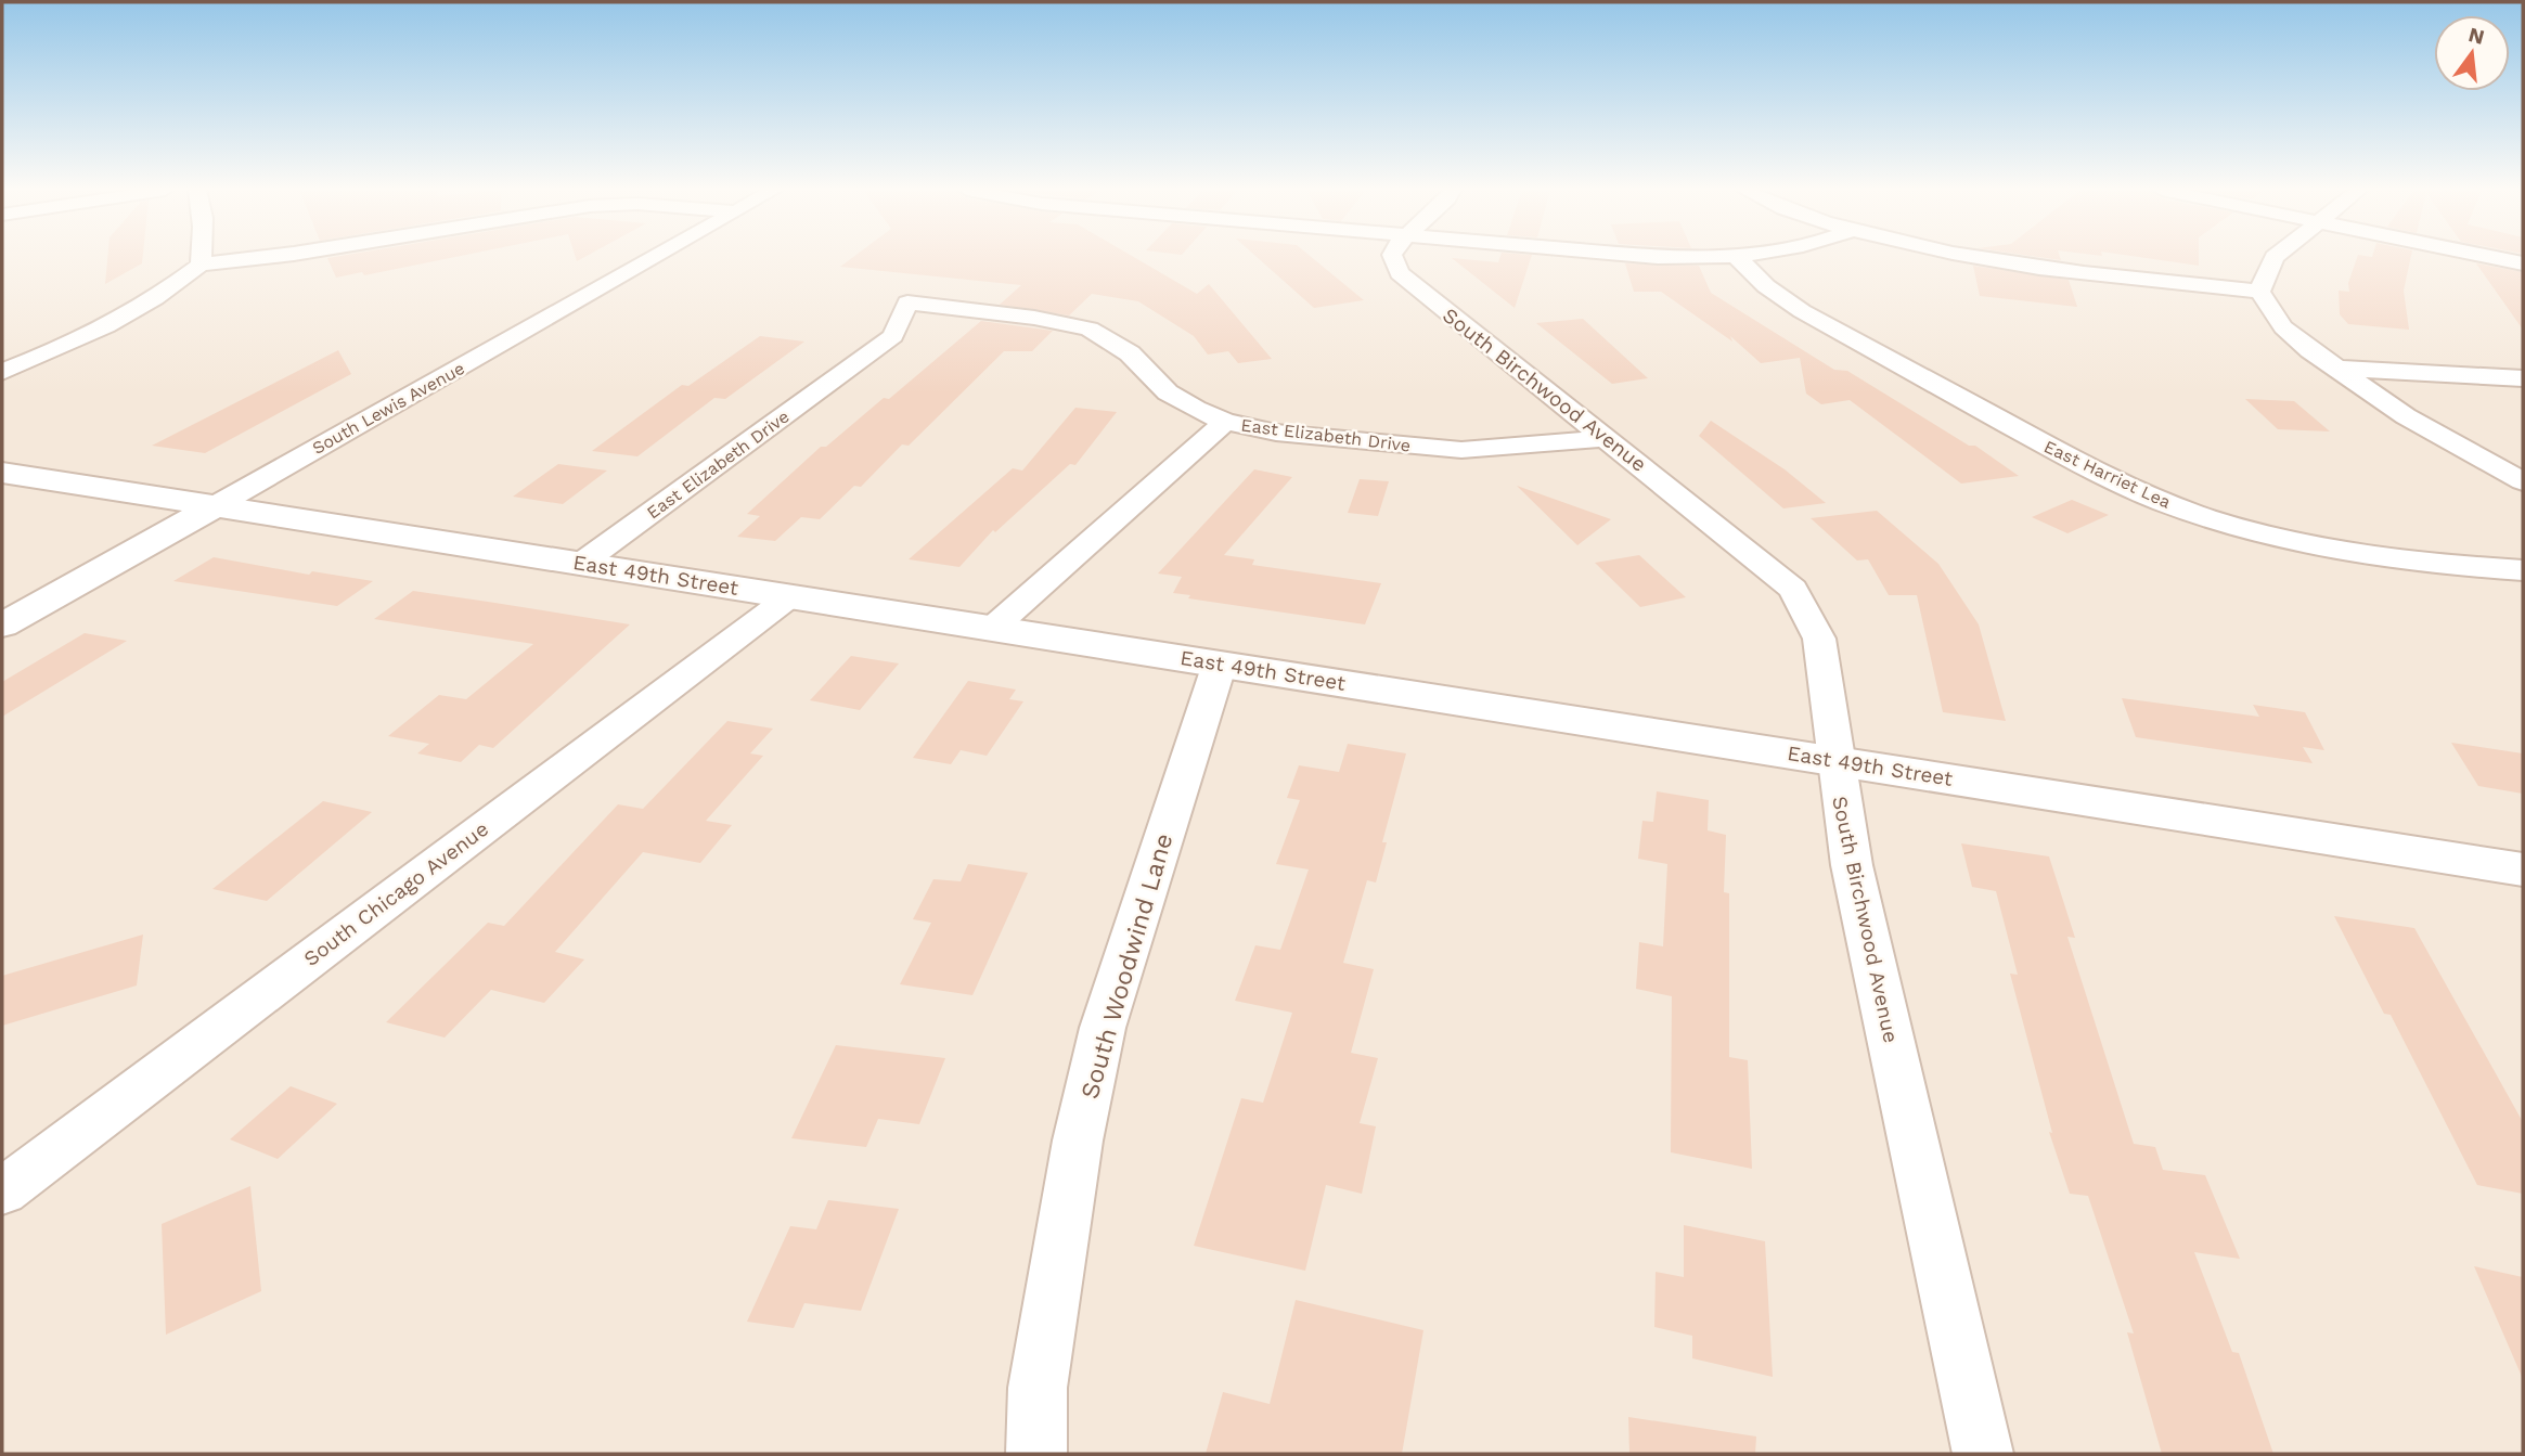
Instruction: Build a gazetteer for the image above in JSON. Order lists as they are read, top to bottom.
{
  "streets": {
    "street": [
      "South Birchwood Avenue",
      "South Lewis Avenue",
      "East Elizabeth Drive",
      "East Harriet Lea",
      "East 49th Street",
      "South Chicago Avenue",
      "South Woodwind Lane"
    ]
  },
  "crossings": [
    ["South Birchwood Avenue", "East Elizabeth Drive"],
    ["South Birchwood Avenue", "East 49th Street"],
    ["South Lewis Avenue", "East 49th Street"],
    ["East Elizabeth Drive", "East 49th Street"],
    ["East 49th Street", "South Chicago Avenue"],
    ["East 49th Street", "South Woodwind Lane"]
  ],
  "north": "top"
}
